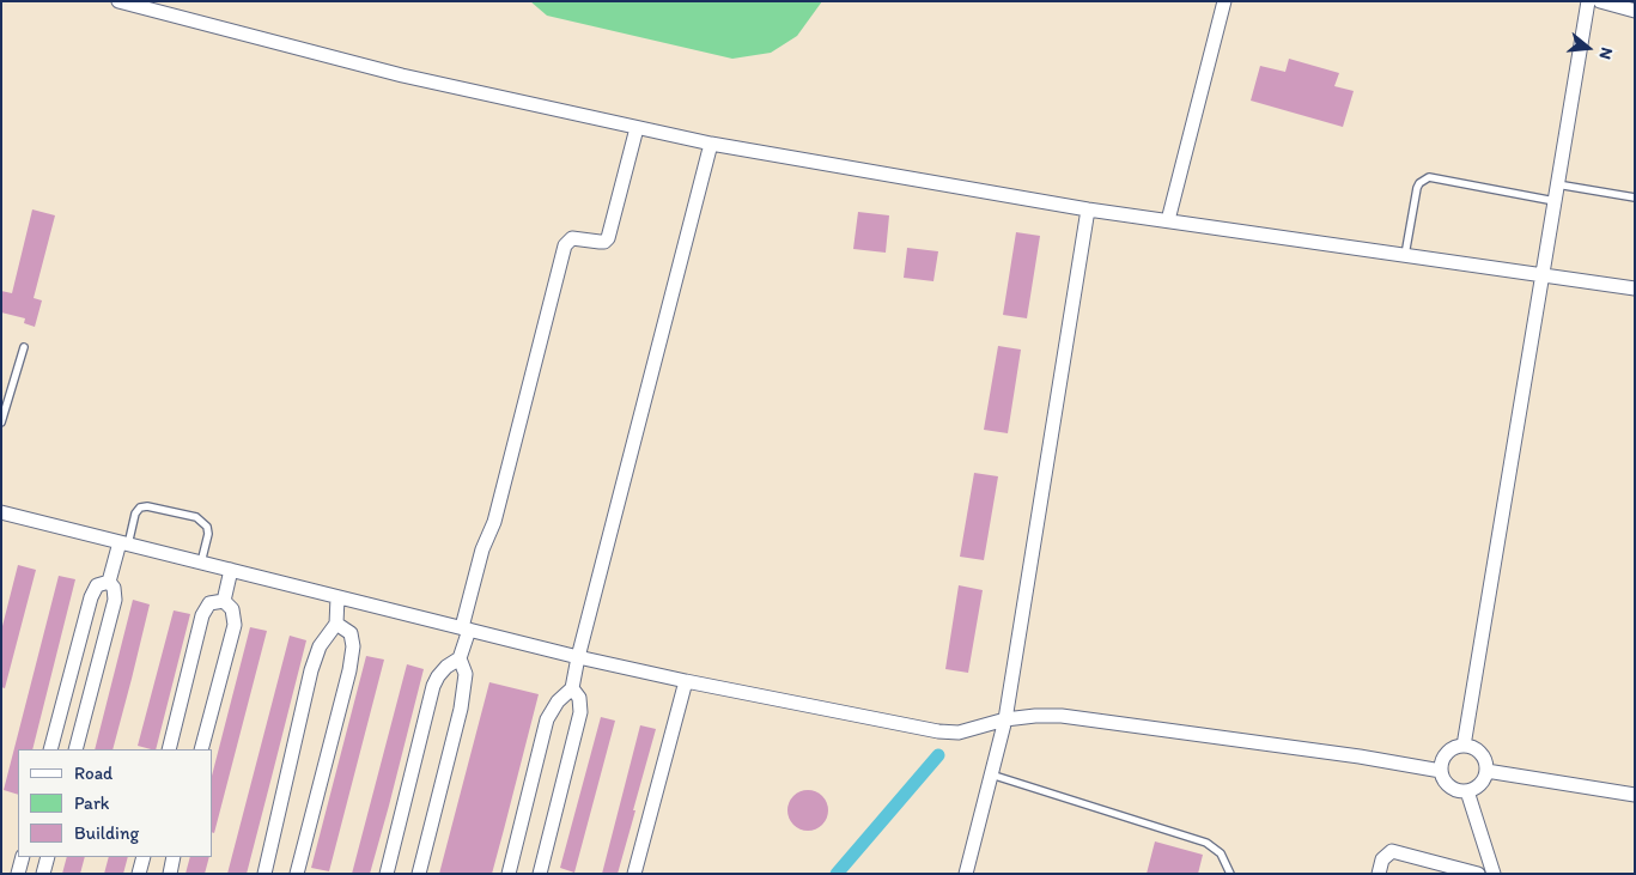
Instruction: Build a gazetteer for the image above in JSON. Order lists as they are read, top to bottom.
{
  "legend": ["Road", "Park", "Building"],
  "north": "right"
}
